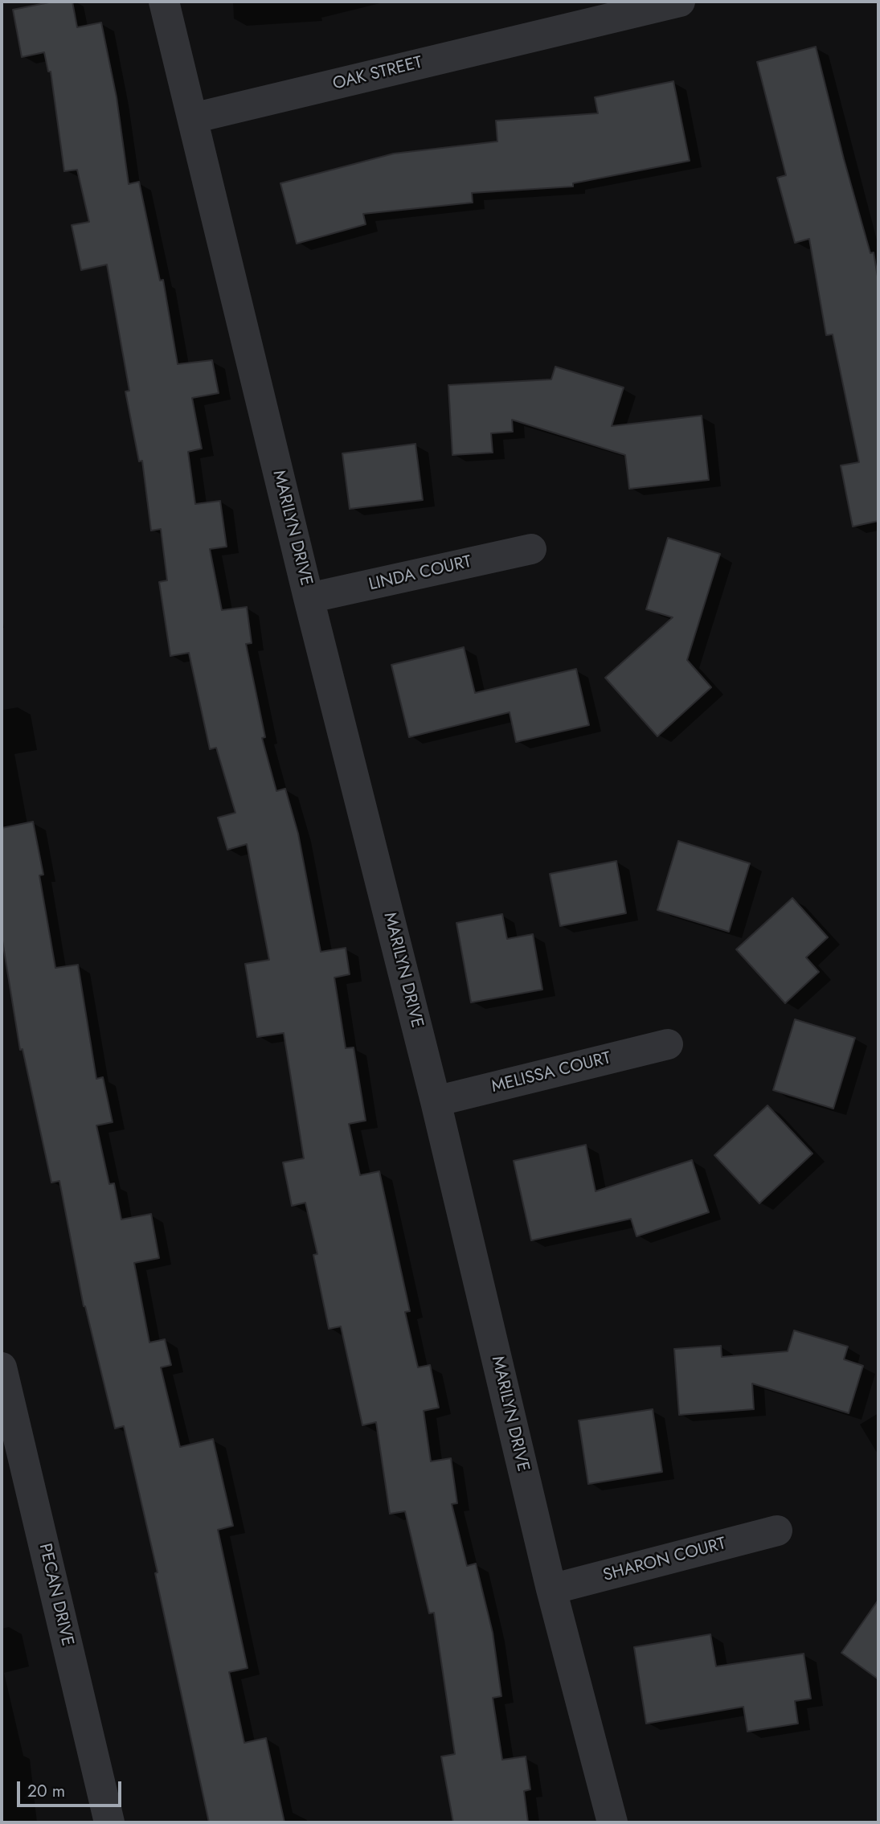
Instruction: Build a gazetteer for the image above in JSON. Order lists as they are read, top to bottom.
{
  "streets": {
    "street": [
      "OAK STREET",
      "MARILYN DRIVE",
      "LINDA COURT",
      "MELISSA COURT",
      "SHARON COURT",
      "PECAN DRIVE"
    ]
  },
  "crossings": [
    ["OAK STREET", "MARILYN DRIVE"],
    ["MARILYN DRIVE", "LINDA COURT"],
    ["MARILYN DRIVE", "MELISSA COURT"],
    ["MARILYN DRIVE", "SHARON COURT"]
  ],
  "scale_bar": "20 m"
}
